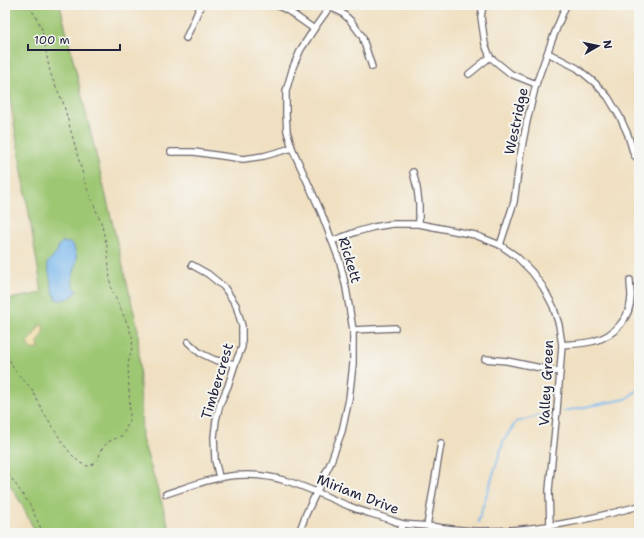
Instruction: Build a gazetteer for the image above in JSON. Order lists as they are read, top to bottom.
{
  "streets": {
    "street": [
      "Westridge",
      "Rickett",
      "Timbercrest",
      "Valley Green",
      "Miriam Drive"
    ]
  },
  "crossings": [
    ["Westridge", "Valley Green"],
    ["Rickett", "Valley Green"],
    ["Rickett", "Miriam Drive"],
    ["Timbercrest", "Miriam Drive"],
    ["Valley Green", "Miriam Drive"]
  ],
  "scale_bar": "100 m",
  "north": "right"
}
